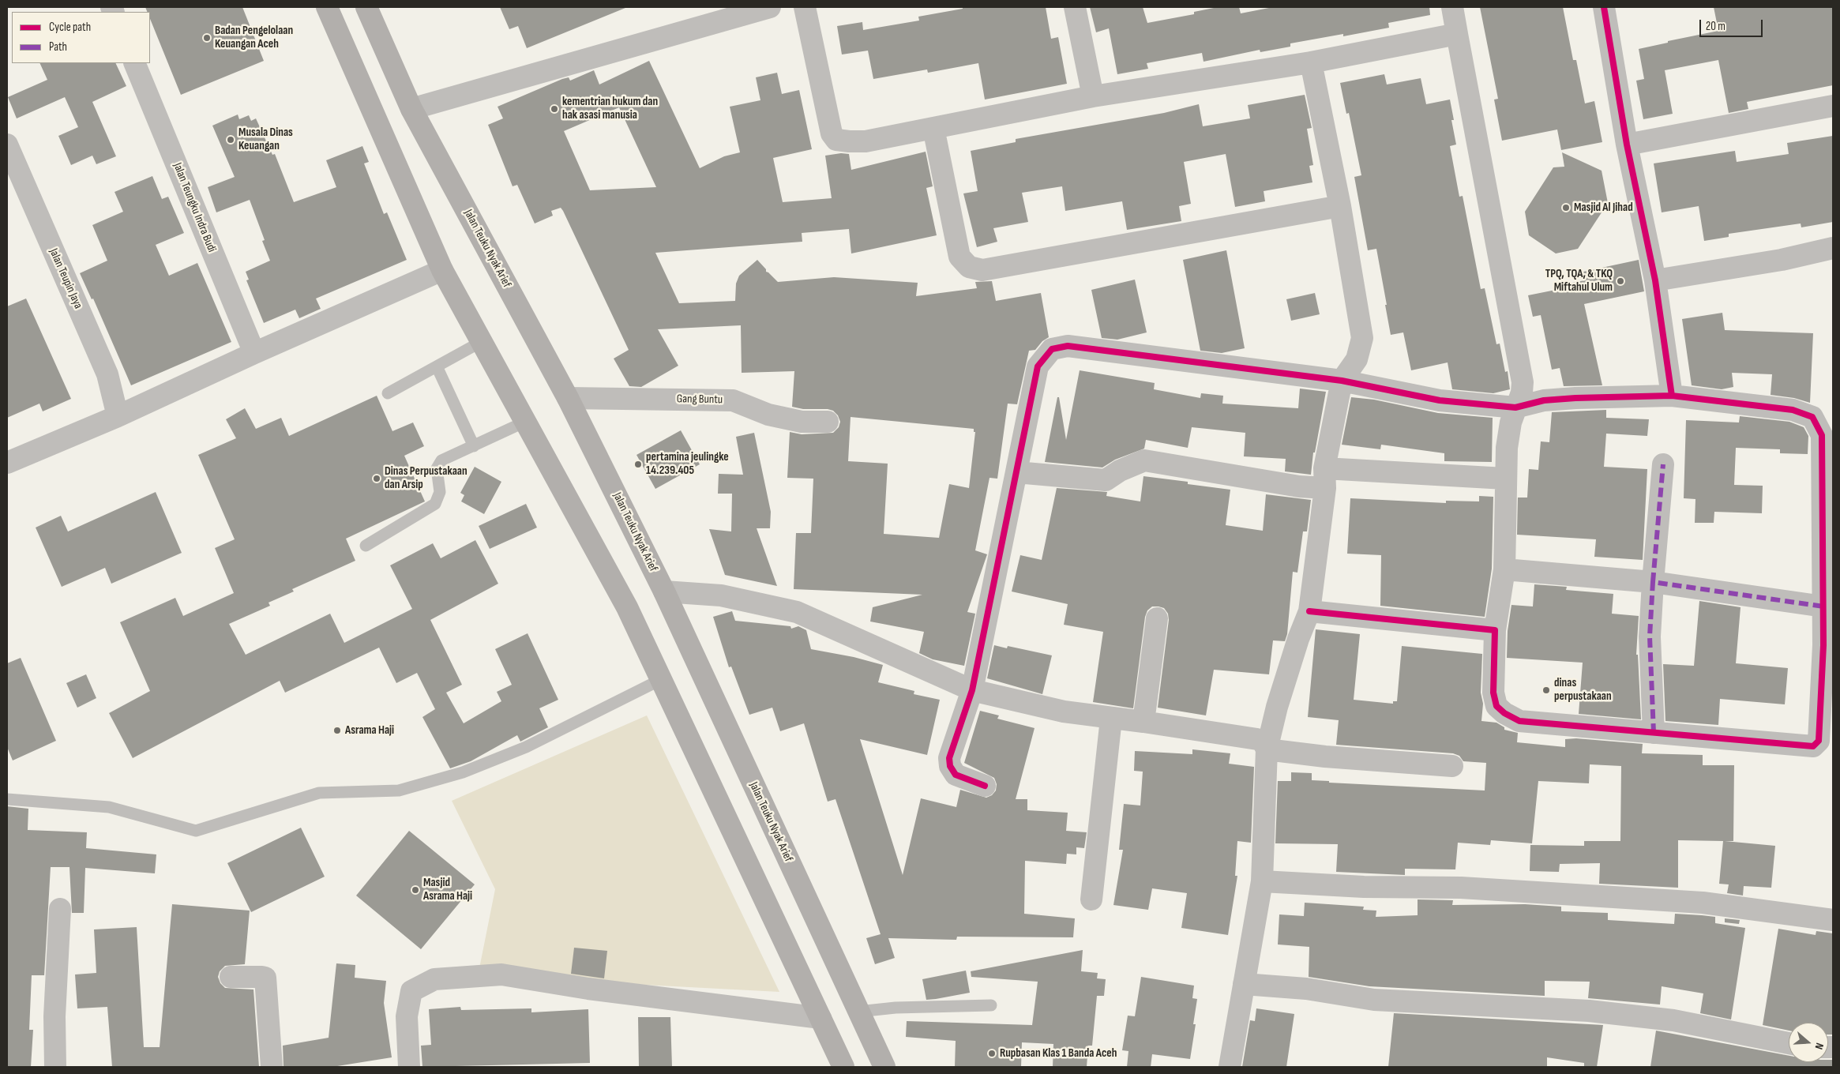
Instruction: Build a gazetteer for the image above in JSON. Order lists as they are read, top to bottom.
{
  "streets": {
    "highway": ["Jalan Teuku Nyak Arief"],
    "street": ["Jalan Teungku Indra Budi", "Jalan Teupin Jaya", "Gang Buntu"]
  },
  "crossings": [
    ["Jalan Teuku Nyak Arief", "Gang Buntu"]
  ],
  "places": [
    "Badan Pengelolaan Keuangan Aceh",
    "kementrian hukum dan hak asasi manusia",
    "Musala Dinas Keuangan",
    "Masjid Al Jihad",
    "TPQ, TQA, & TKQ Miftahul Ulum",
    "pertamina jeulingke 14.239.405",
    "Dinas Perpustakaan dan Arsip",
    "dinas perpustakaan",
    "Asrama Haji",
    "Masjid Asrama Haji",
    "Rupbasan Klas 1 Banda Aceh"
  ],
  "legend": ["Cycle path", "Path"],
  "scale_bar": "20 m",
  "north": "right"
}
